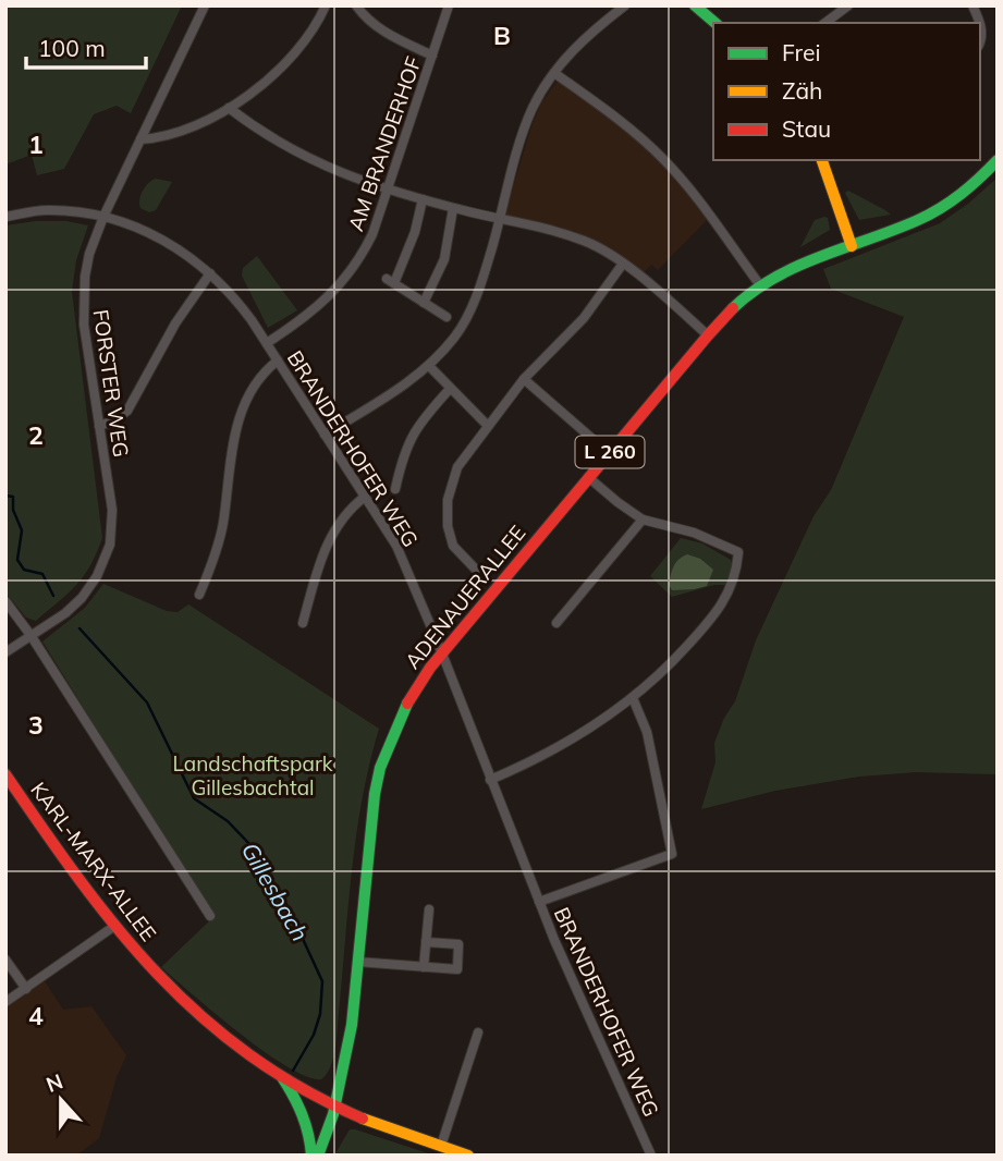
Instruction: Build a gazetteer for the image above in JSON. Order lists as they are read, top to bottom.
{
  "streets": {
    "main road": ["L 260", "ADENAUERALLEE", "KARL-MARX-ALLEE"],
    "street": ["AM BRANDERHOF", "FORSTER WEG", "BRANDERHOFER WEG"]
  },
  "crossings": [
    ["AM BRANDERHOF", "BRANDERHOFER WEG"],
    ["FORSTER WEG", "BRANDERHOFER WEG"],
    ["BRANDERHOFER WEG", "ADENAUERALLEE"],
    ["ADENAUERALLEE", "KARL-MARX-ALLEE"]
  ],
  "water": ["Gillesbach"],
  "parks": ["Landschaftspark Gillesbachtal"],
  "legend": ["Frei", "Zäh", "Stau"],
  "scale_bar": "100 m",
  "north": "top",
  "grid": {
    "columns": ["B"],
    "rows": [
      "1",
      "2",
      "3",
      "4"
    ]
  }
}
